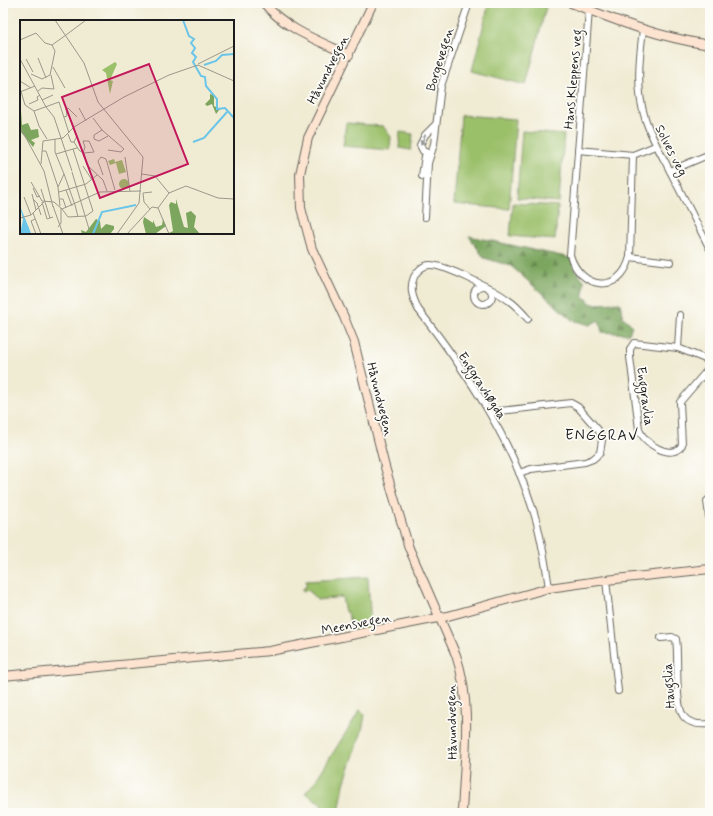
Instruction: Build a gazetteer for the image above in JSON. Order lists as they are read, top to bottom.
{
  "streets": {
    "main road": ["Håvundvegen", "Meensvegen"],
    "street": [
      "Borgevegen",
      "Hans Kleppens veg",
      "Solves veg",
      "Enggravhøgda",
      "Enggravlia",
      "Haugslia"
    ]
  },
  "crossings": [
    ["Håvundvegen", "Meensvegen"],
    ["Enggravhøgda", "Meensvegen"]
  ],
  "districts": ["ENGGRAV"]
}
